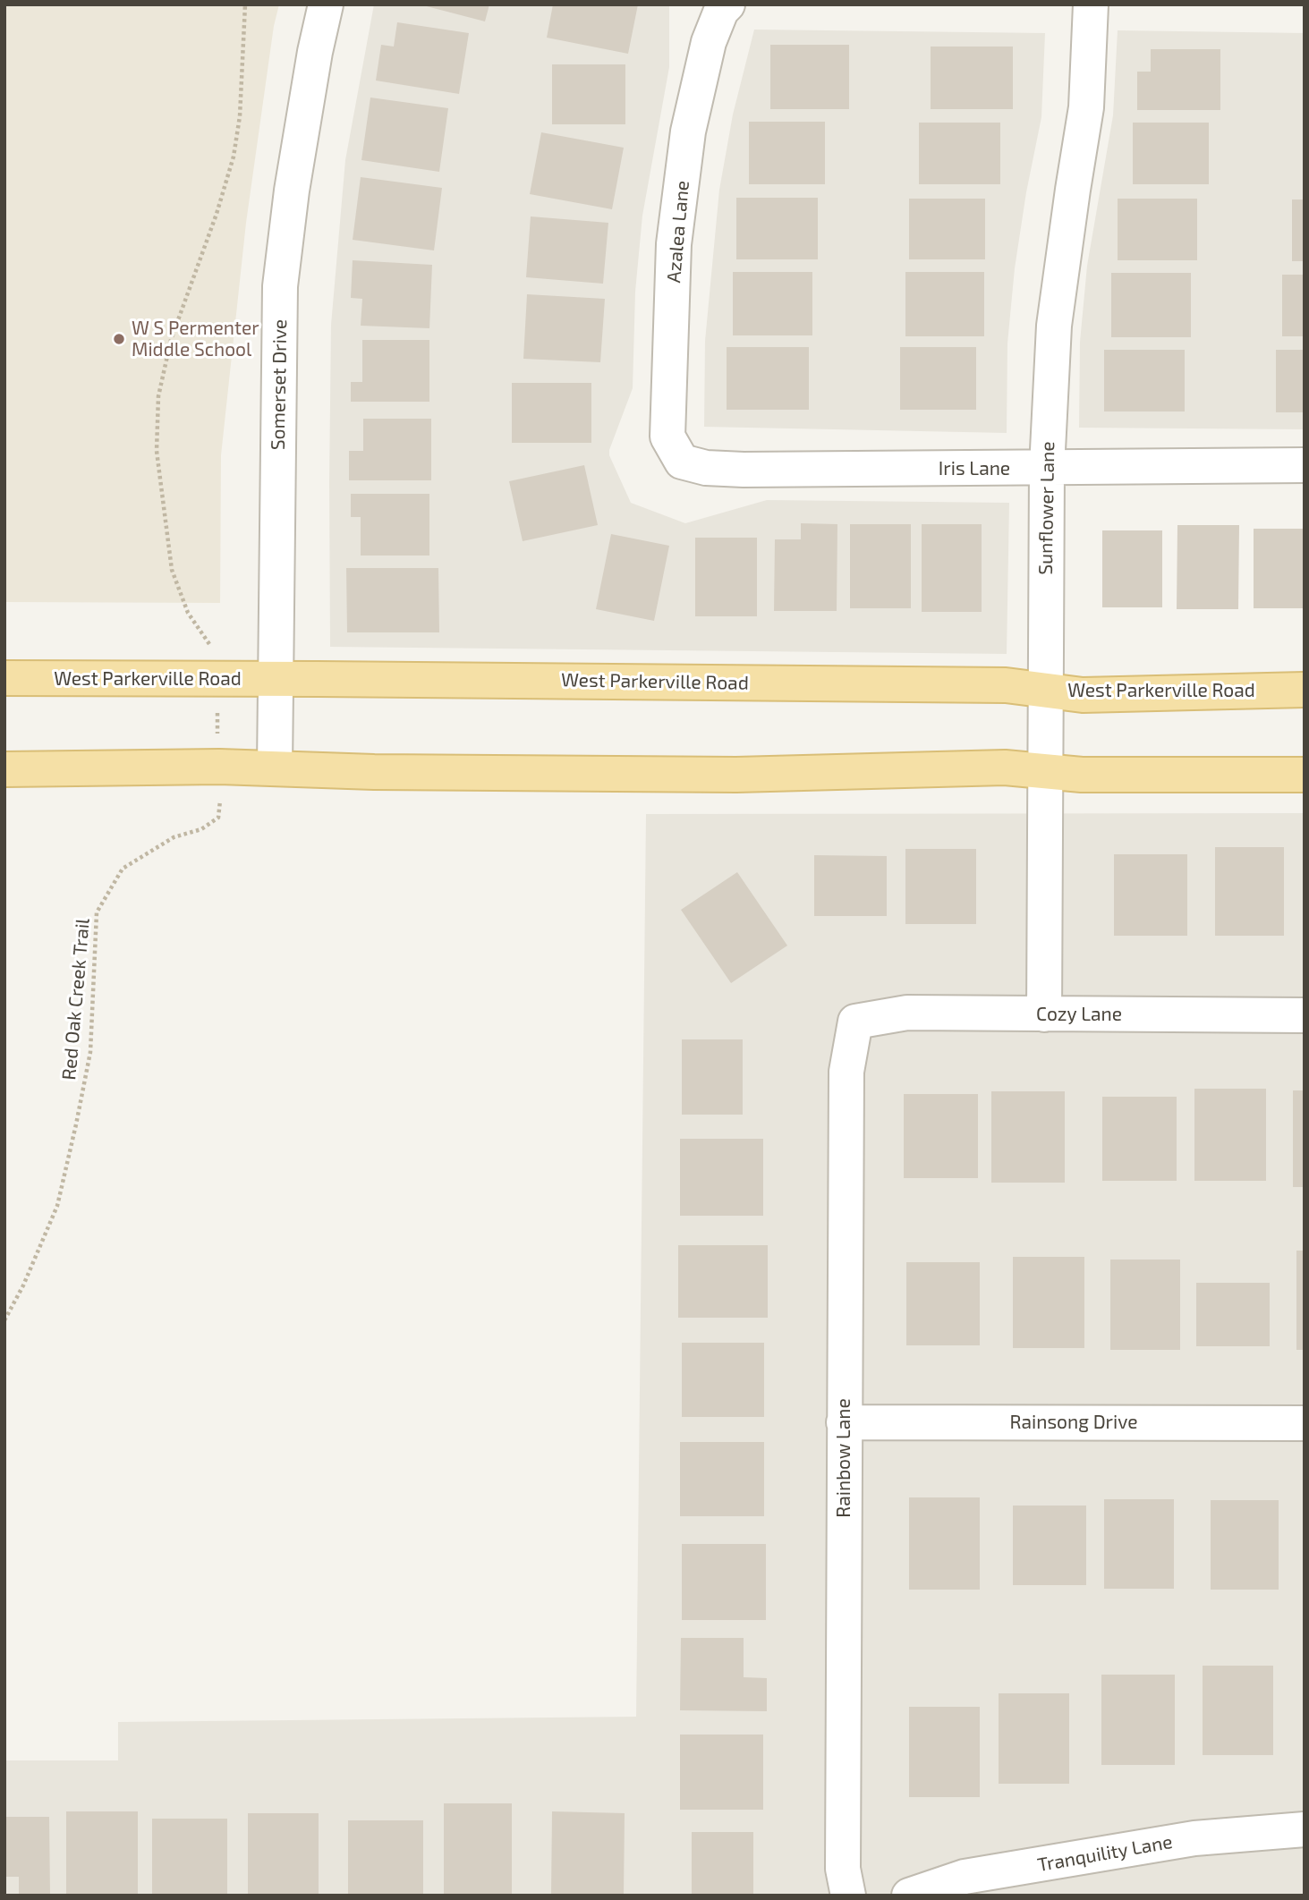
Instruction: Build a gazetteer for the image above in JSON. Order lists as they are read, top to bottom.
{
  "streets": {
    "main road": ["West Parkerville Road"],
    "street": [
      "Azalea Lane",
      "Somerset Drive",
      "Iris Lane",
      "Sunflower Lane",
      "Cozy Lane",
      "Rainsong Drive",
      "Rainbow Lane",
      "Tranquility Lane"
    ],
    "path": ["Red Oak Creek Trail"]
  },
  "crossings": [
    ["Azalea Lane", "Iris Lane"],
    ["Somerset Drive", "West Parkerville Road"],
    ["Iris Lane", "Sunflower Lane"],
    ["Sunflower Lane", "West Parkerville Road"],
    ["Sunflower Lane", "Cozy Lane"],
    ["West Parkerville Road", "Red Oak Creek Trail"],
    ["Cozy Lane", "Rainbow Lane"],
    ["Rainsong Drive", "Rainbow Lane"]
  ],
  "places": ["W S Permenter Middle School"]
}
